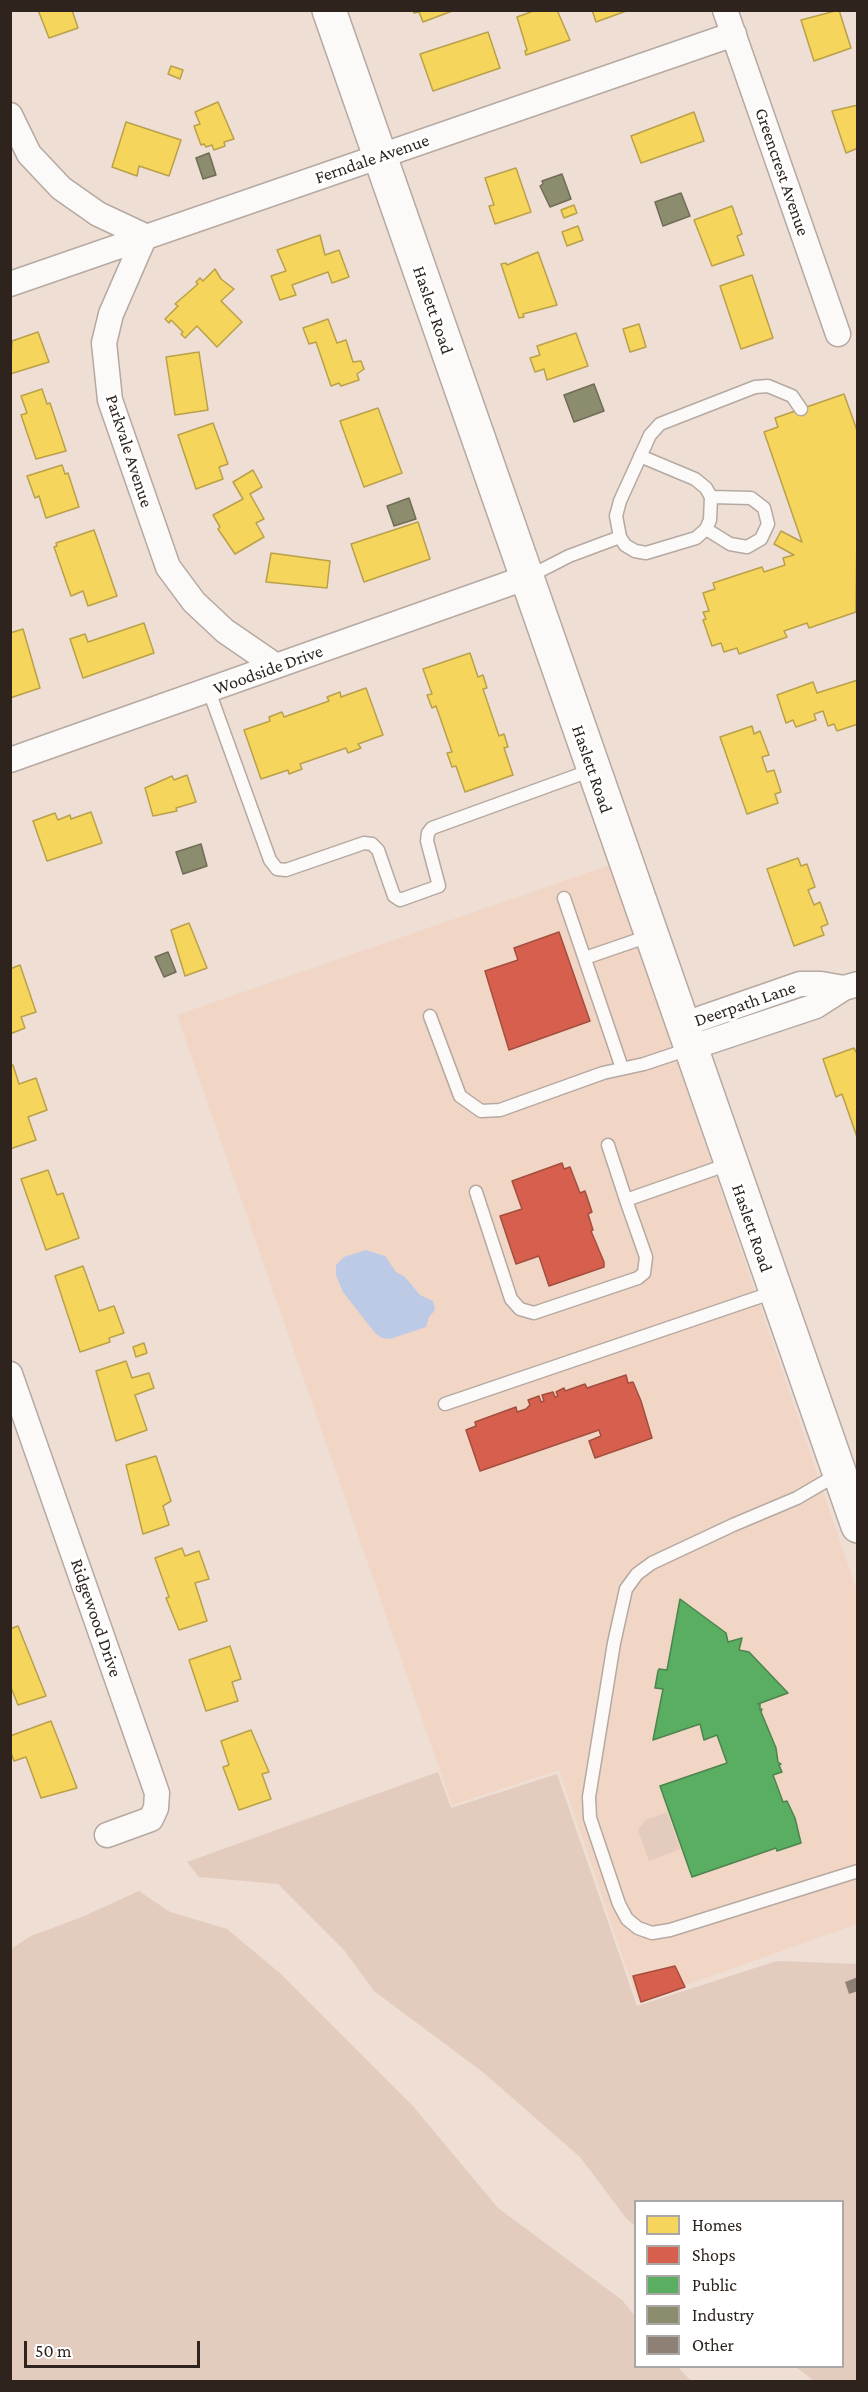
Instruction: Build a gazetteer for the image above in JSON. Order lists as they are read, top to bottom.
{
  "streets": {
    "main road": ["Haslett Road"],
    "street": [
      "Ferndale Avenue",
      "Greencrest Avenue",
      "Parkvale Avenue",
      "Woodside Drive",
      "Deerpath Lane",
      "Ridgewood Drive"
    ]
  },
  "crossings": [
    ["Ferndale Avenue", "Greencrest Avenue"],
    ["Ferndale Avenue", "Haslett Road"],
    ["Ferndale Avenue", "Parkvale Avenue"],
    ["Haslett Road", "Woodside Drive"],
    ["Haslett Road", "Deerpath Lane"],
    ["Parkvale Avenue", "Woodside Drive"]
  ],
  "legend": [
    "Homes",
    "Shops",
    "Public",
    "Industry",
    "Other"
  ],
  "scale_bar": "50 m"
}
